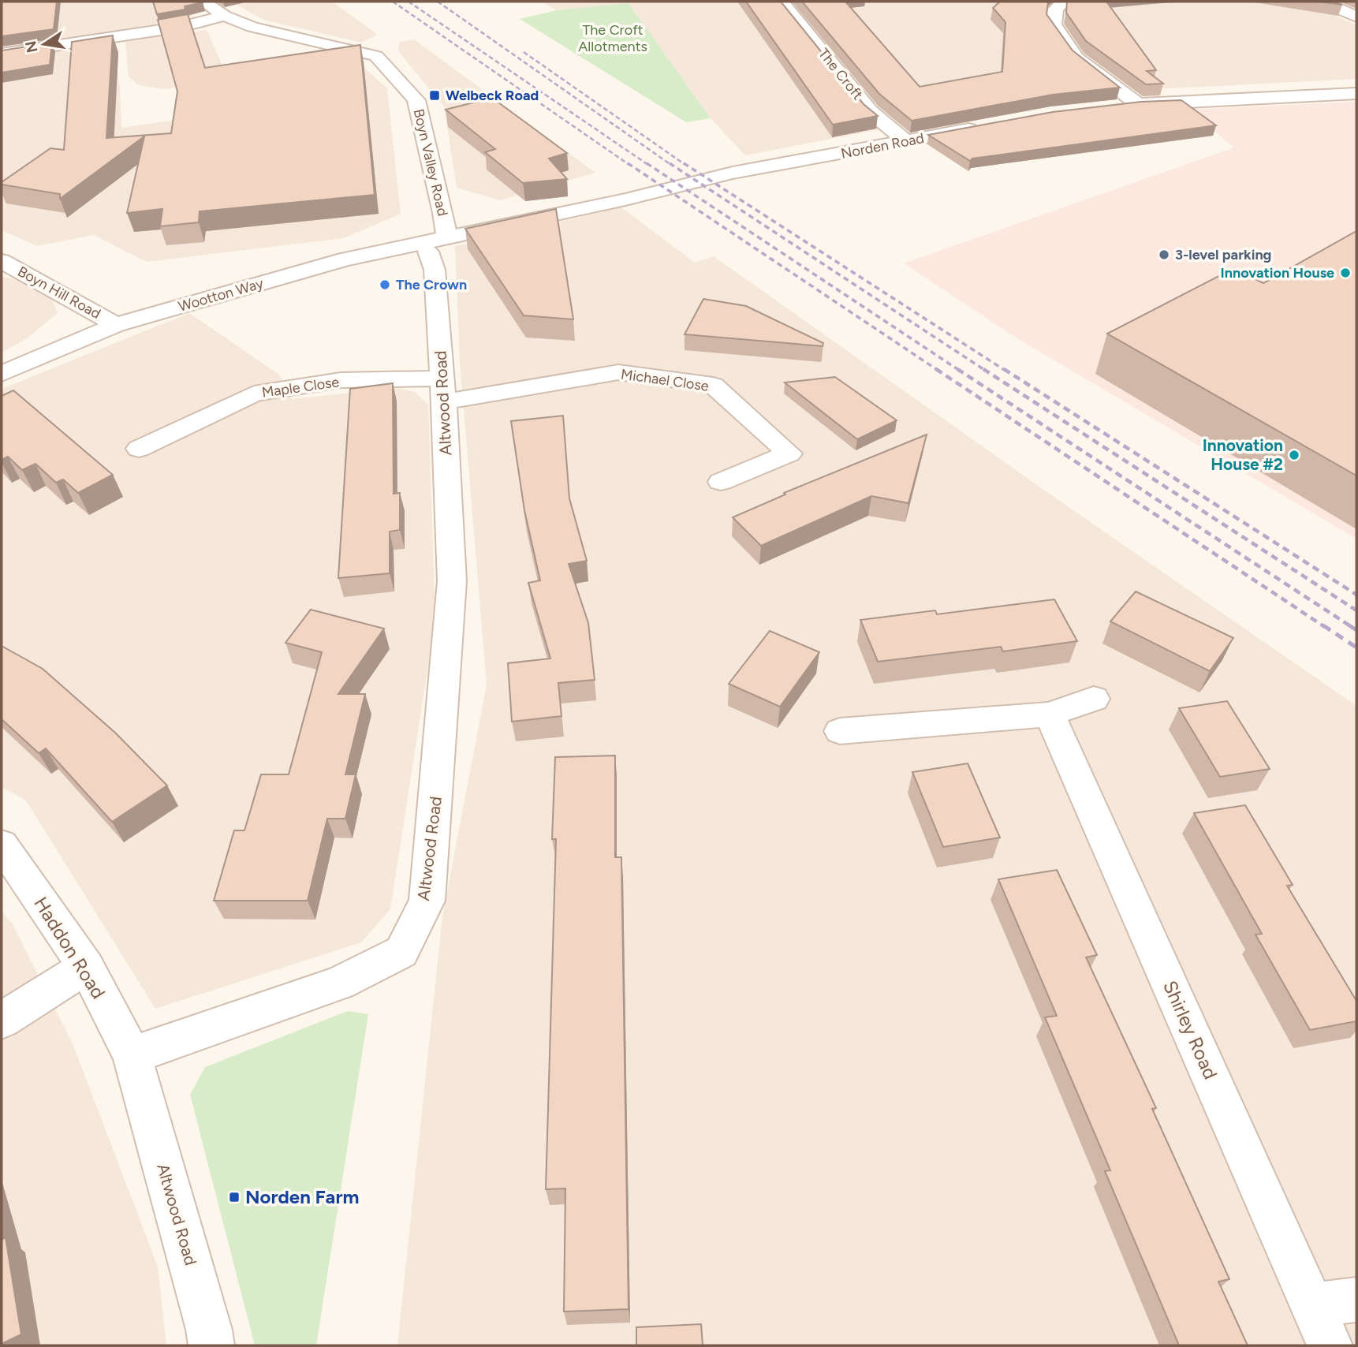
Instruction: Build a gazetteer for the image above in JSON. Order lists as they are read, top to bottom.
{
  "streets": {
    "street": [
      "The Croft",
      "Norden Road",
      "Boyn Valley Road",
      "Boyn Hill Road",
      "Wootton Way",
      "Michael Close",
      "Maple Close",
      "Altwood Road",
      "Haddon Road",
      "Shirley Road"
    ]
  },
  "crossings": [
    ["The Croft", "Norden Road"],
    ["Norden Road", "Boyn Valley Road"],
    ["Norden Road", "Wootton Way"],
    ["Norden Road", "Altwood Road"],
    ["Boyn Valley Road", "Wootton Way"],
    ["Boyn Valley Road", "Altwood Road"],
    ["Boyn Hill Road", "Wootton Way"],
    ["Wootton Way", "Altwood Road"],
    ["Michael Close", "Maple Close"],
    ["Michael Close", "Altwood Road"],
    ["Maple Close", "Altwood Road"],
    ["Altwood Road", "Haddon Road"]
  ],
  "parks": ["The Croft Allotments"],
  "places": {
    "transit": ["Welbeck Road", "Norden Farm"],
    "other": [
      "3-level parking",
      "Innovation House",
      "The Crown",
      "Innovation House #2"
    ]
  },
  "north": "left"
}
